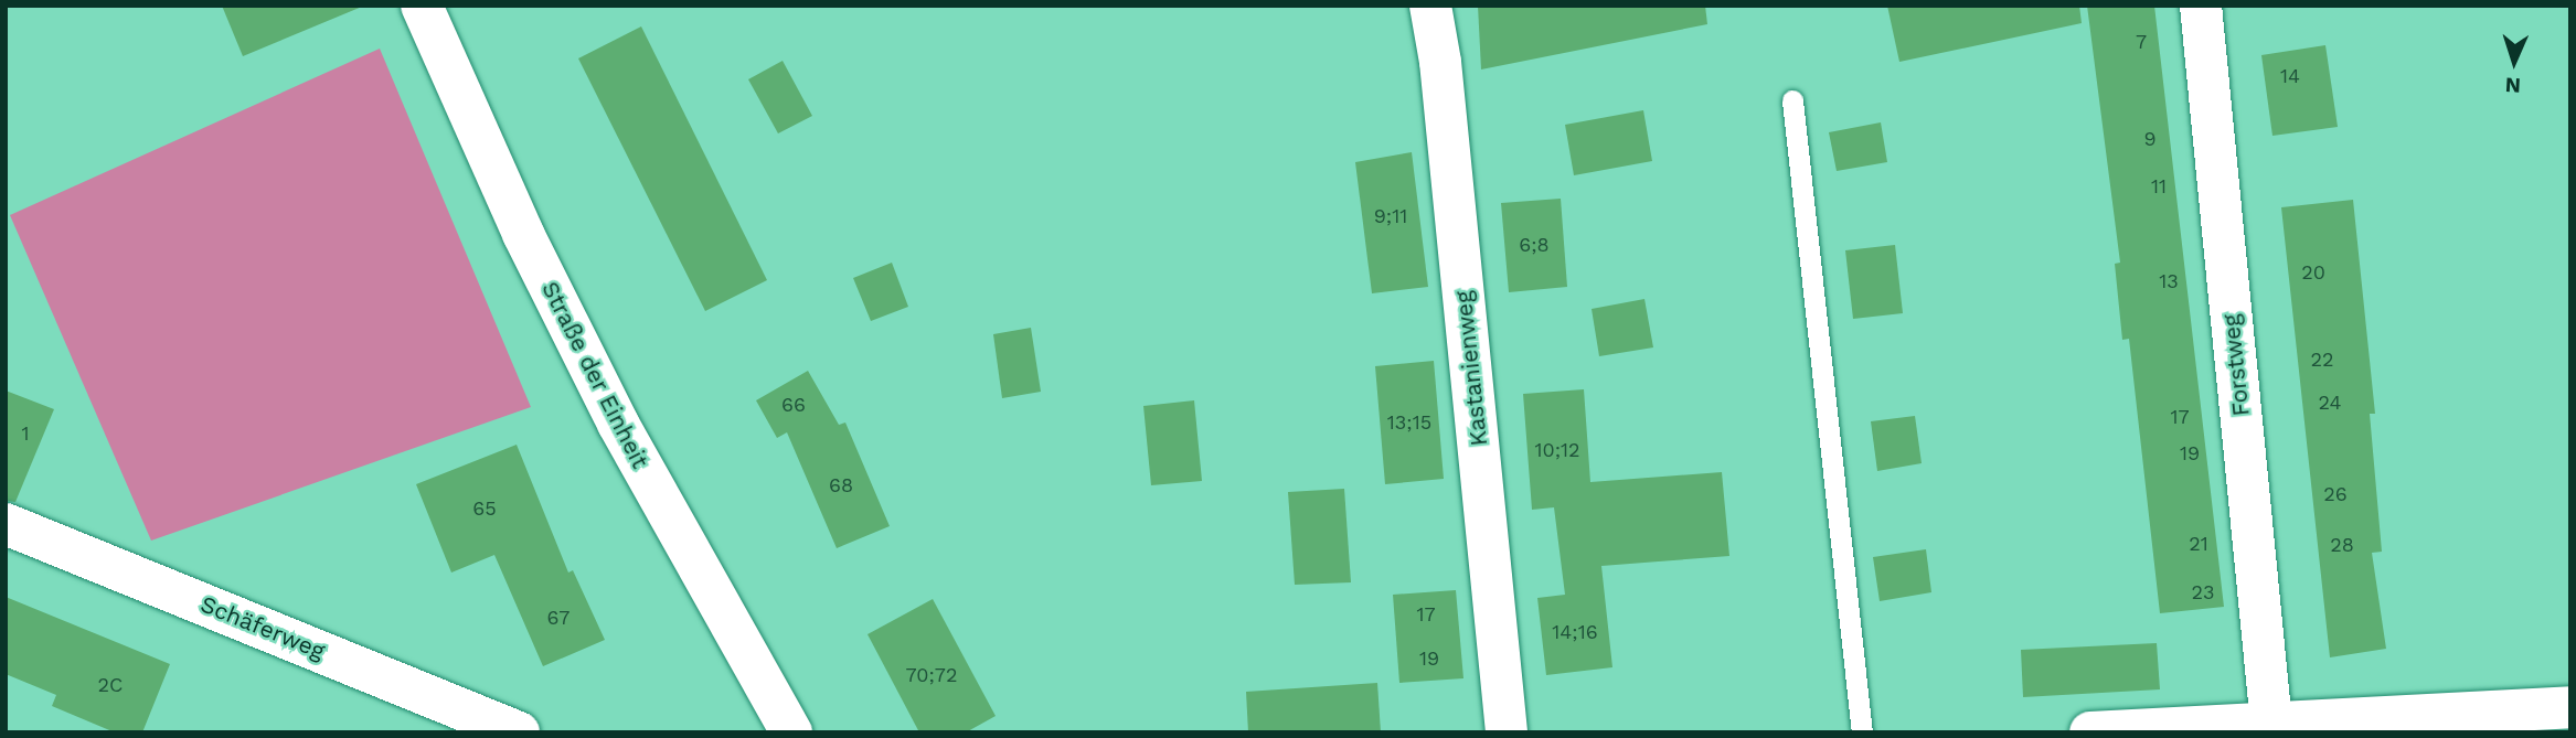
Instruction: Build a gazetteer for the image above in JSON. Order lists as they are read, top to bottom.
{
  "streets": {
    "street": [
      "Forstweg",
      "Kastanienweg",
      "Straße der Einheit",
      "Schäferweg"
    ]
  },
  "house_numbers": [
    "7",
    "14",
    "9",
    "11",
    "9;11",
    "6;8",
    "20",
    "13",
    "22",
    "24",
    "66",
    "17",
    "13;15",
    "1",
    "10;12",
    "19",
    "68",
    "26",
    "65",
    "21",
    "28",
    "23",
    "17",
    "67",
    "14;16",
    "19",
    "70;72",
    "2C"
  ],
  "north": "bottom"
}
